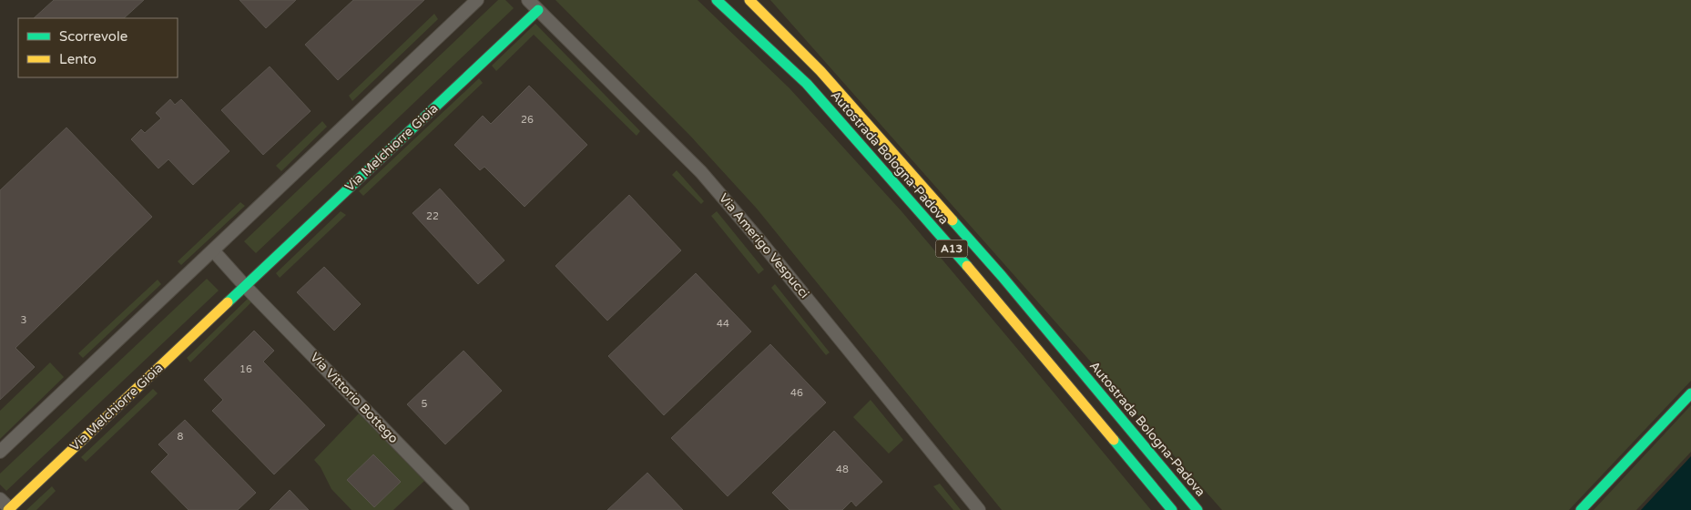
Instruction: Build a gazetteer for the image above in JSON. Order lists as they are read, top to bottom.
{
  "streets": {
    "main road": ["Via Melchiorre Gioia", "Autostrada Bologna-Padova", "A13"],
    "street": ["Via Amerigo Vespucci", "Via Vittorio Bottego"]
  },
  "crossings": [
    ["Via Melchiorre Gioia", "Via Amerigo Vespucci"],
    ["Via Melchiorre Gioia", "Via Vittorio Bottego"]
  ],
  "house_numbers": [
    "26",
    "22",
    "3",
    "44",
    "16",
    "46",
    "5",
    "8",
    "48"
  ],
  "legend": ["Scorrevole", "Lento"]
}
